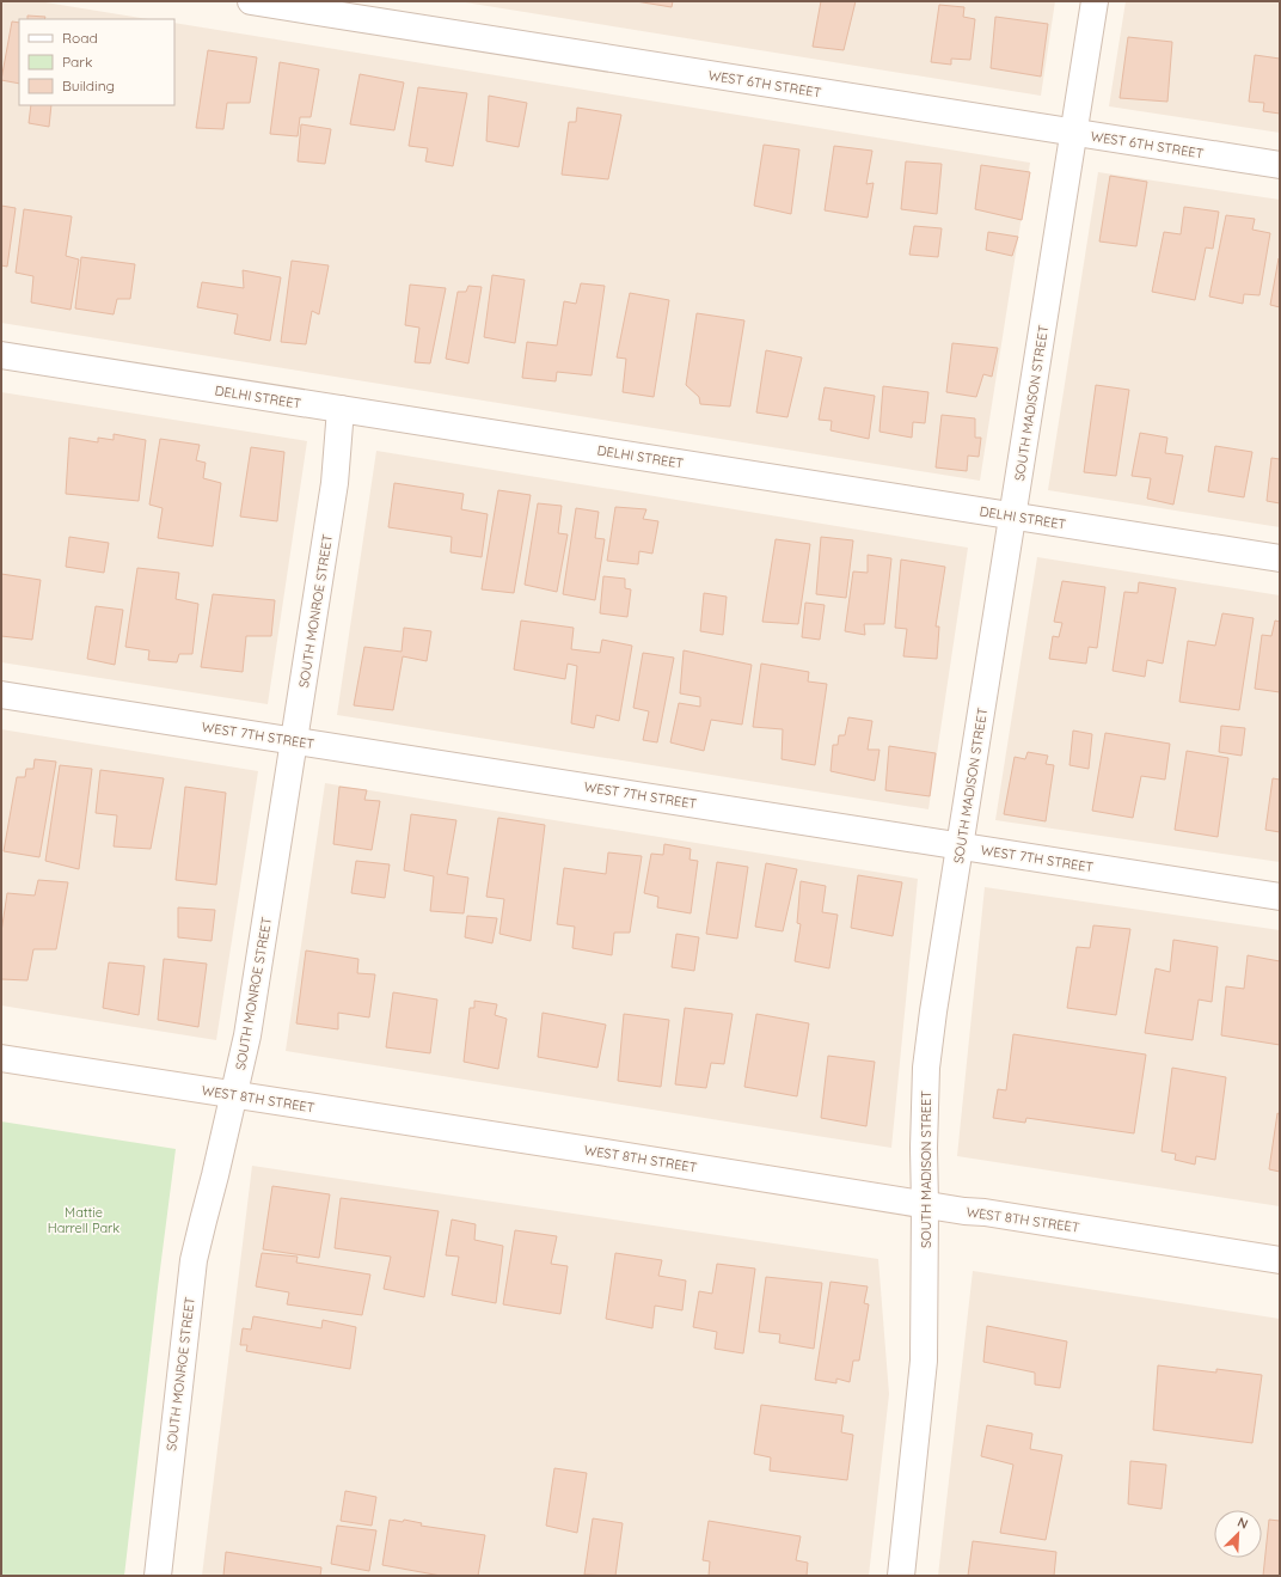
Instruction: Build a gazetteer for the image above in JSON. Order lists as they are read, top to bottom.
{
  "streets": {
    "street": [
      "WEST 6TH STREET",
      "DELHI STREET",
      "SOUTH MADISON STREET",
      "SOUTH MONROE STREET",
      "WEST 7TH STREET",
      "WEST 8TH STREET"
    ]
  },
  "crossings": [
    ["WEST 6TH STREET", "SOUTH MADISON STREET"],
    ["DELHI STREET", "SOUTH MADISON STREET"],
    ["DELHI STREET", "SOUTH MONROE STREET"],
    ["SOUTH MADISON STREET", "WEST 7TH STREET"],
    ["SOUTH MADISON STREET", "WEST 8TH STREET"],
    ["SOUTH MONROE STREET", "WEST 7TH STREET"],
    ["SOUTH MONROE STREET", "WEST 8TH STREET"]
  ],
  "parks": ["Mattie Harrell Park"],
  "legend": ["Road", "Park", "Building"],
  "north": "top right"
}
